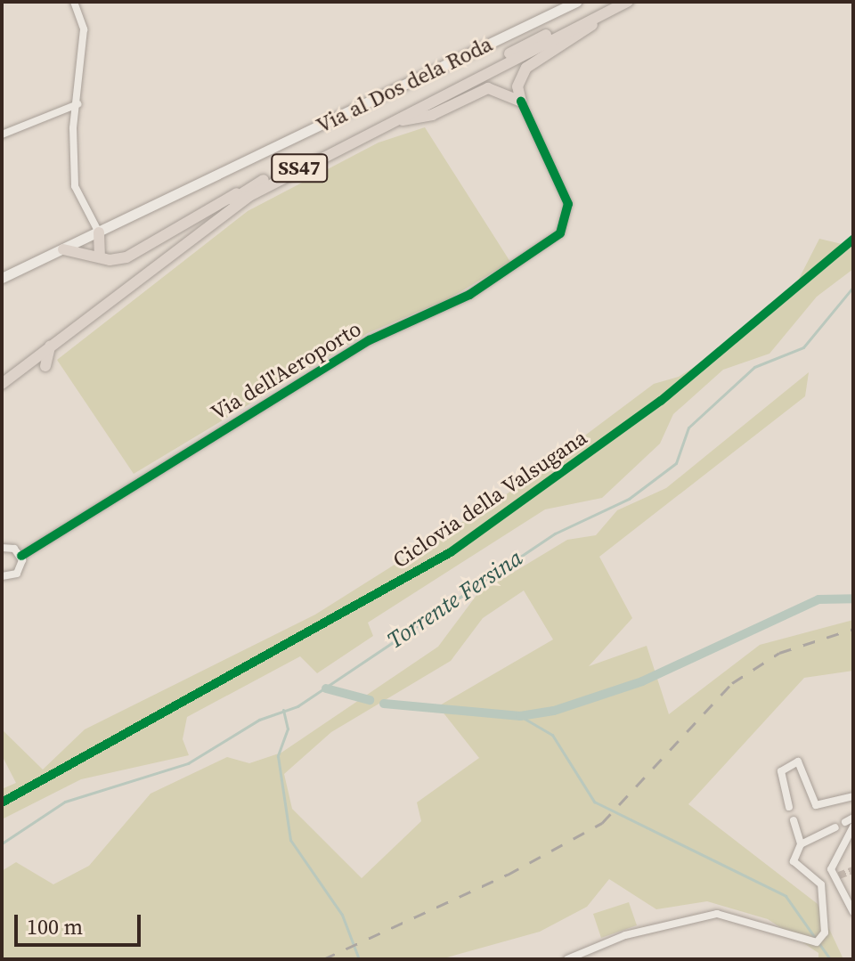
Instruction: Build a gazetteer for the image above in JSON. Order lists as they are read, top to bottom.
{
  "streets": {
    "highway": ["SS47"],
    "main road": ["Via al Dos dela Roda"],
    "street": ["Via dell'Aeroporto"],
    "cycle path": ["Ciclovia della Valsugana"]
  },
  "water": ["Torrente Fersina"],
  "scale_bar": "100 m"
}
